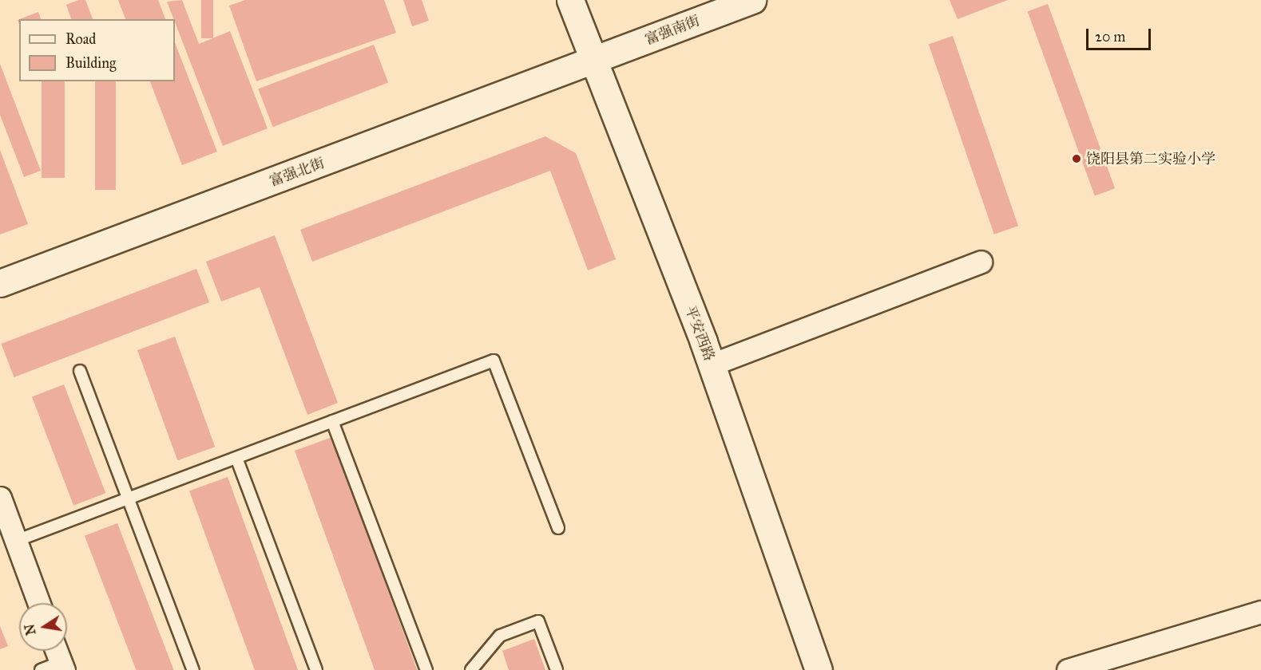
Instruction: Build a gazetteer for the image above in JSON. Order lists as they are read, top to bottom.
{
  "streets": {
    "street": ["富强南街", "富强北街", "平安西路"]
  },
  "crossings": [
    ["富强南街", "富强北街"],
    ["富强南街", "平安西路"],
    ["富强北街", "平安西路"]
  ],
  "places": ["饶阳县第二实验小学"],
  "legend": ["Road", "Building"],
  "scale_bar": "20 m",
  "north": "left"
}
